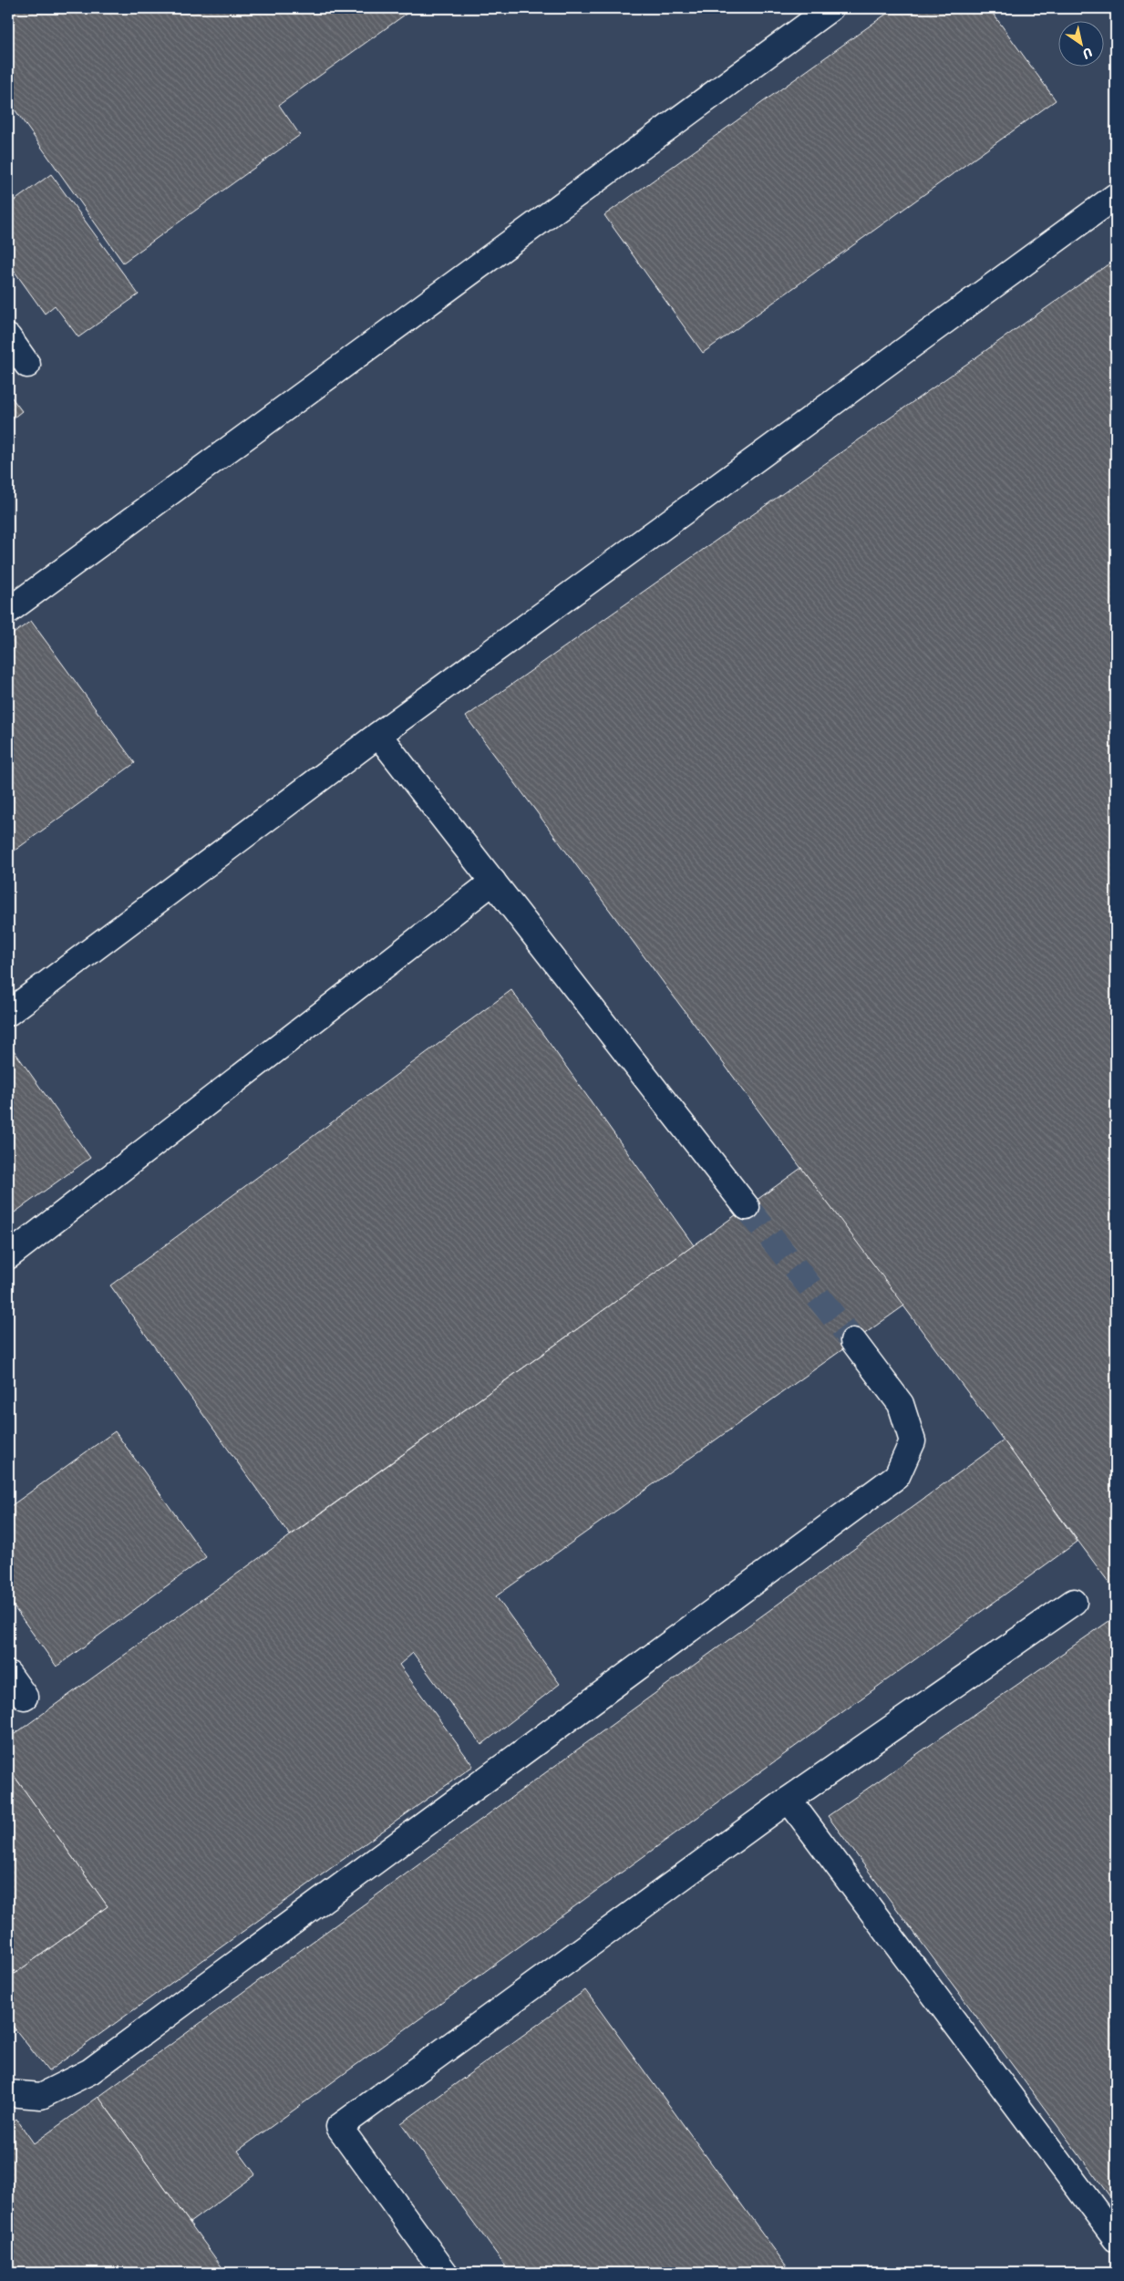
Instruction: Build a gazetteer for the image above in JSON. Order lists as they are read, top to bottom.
{
  "north": "bottom right"
}
